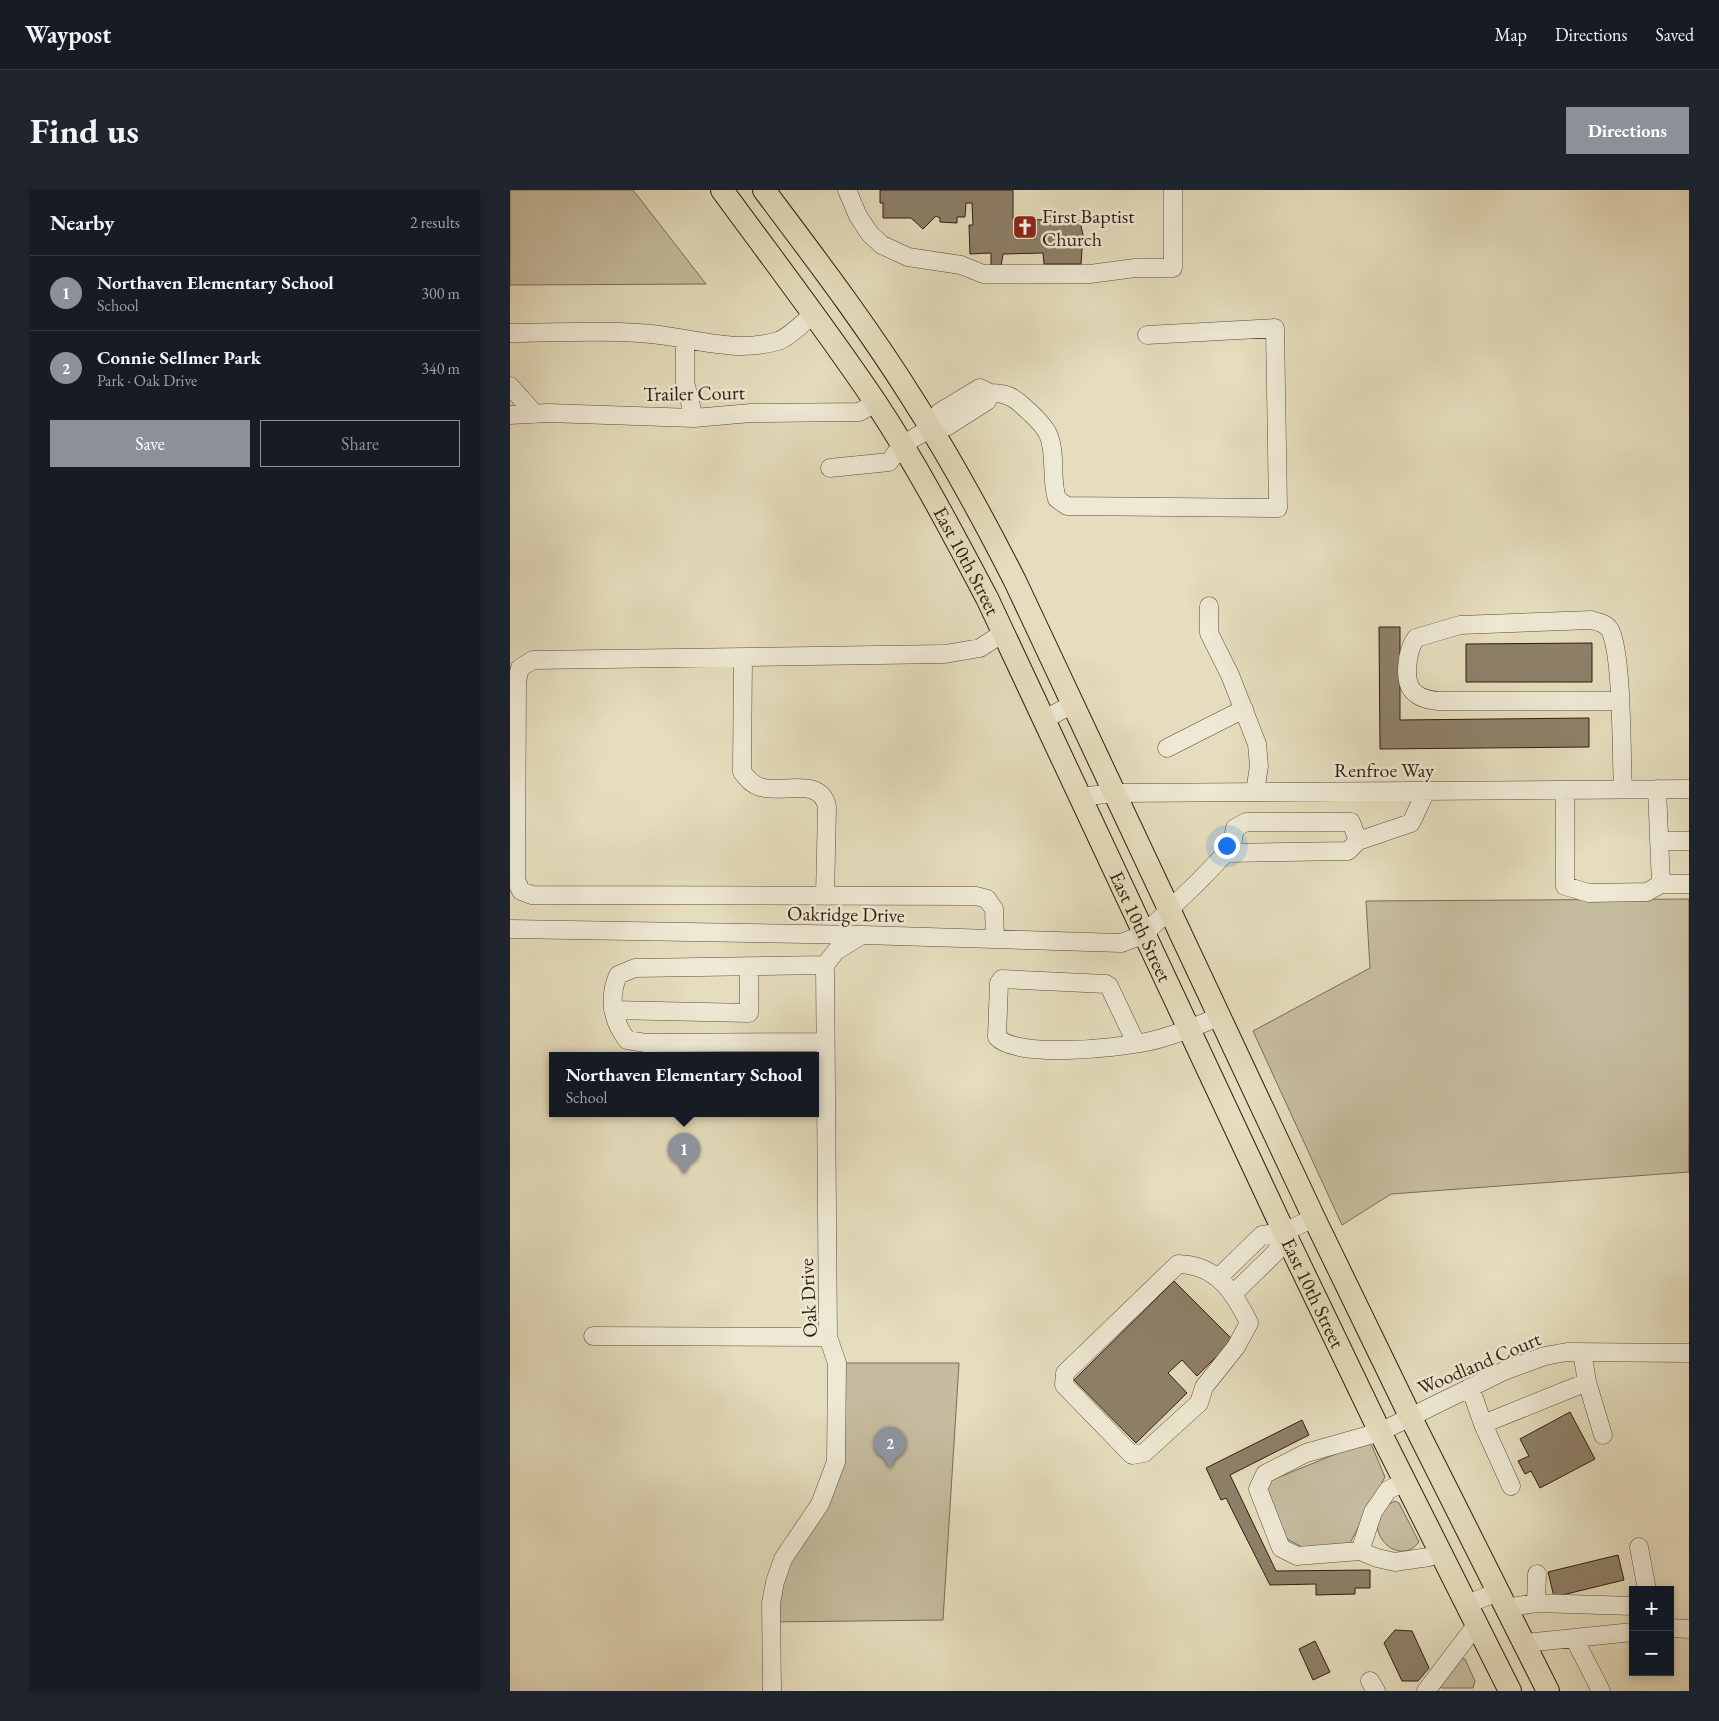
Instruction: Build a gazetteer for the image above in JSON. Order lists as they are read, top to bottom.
{
  "streets": {
    "main road": ["East 10th Street"],
    "street": [
      "Trailer Court",
      "Renfroe Way",
      "Oakridge Drive",
      "Oak Drive",
      "Woodland Court"
    ]
  },
  "crossings": [
    ["Trailer Court", "East 10th Street"],
    ["East 10th Street", "Renfroe Way"],
    ["East 10th Street", "Oakridge Drive"],
    ["East 10th Street", "Woodland Court"]
  ],
  "places": {
    "church": ["First Baptist Church"]
  },
  "page": {
    "header": "Waypost",
    "nav": ["Map", "Directions", "Saved"],
    "buttons": [
      "Directions",
      ["Save", "Share"]
    ],
    "title": "Find us",
    "heading": ["Nearby", "2 results"],
    "list": [
      {
        "mark": "1",
        "name": "Northaven Elementary School",
        "note": "School",
        "value": "300 m"
      },
      {
        "mark": "2",
        "name": "Connie Sellmer Park",
        "note": "Park · Oak Drive",
        "value": "340 m"
      }
    ],
    "popup": ["Northaven Elementary School", "School"],
    "pins": ["1", "2"],
    "map_buttons": ["+", "−"]
  }
}
